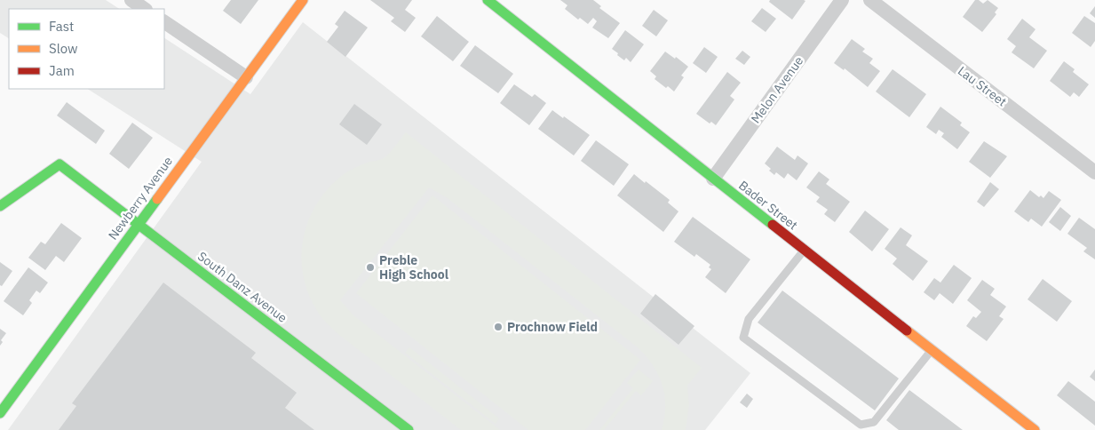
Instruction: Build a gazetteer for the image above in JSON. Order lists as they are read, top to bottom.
{
  "streets": {
    "street": [
      "Lau Street",
      "Melon Avenue",
      "Newberry Avenue",
      "Bader Street",
      "South Danz Avenue"
    ]
  },
  "crossings": [
    ["Melon Avenue", "Bader Street"],
    ["Newberry Avenue", "South Danz Avenue"]
  ],
  "places": ["Preble High School", "Prochnow Field"],
  "legend": ["Fast", "Slow", "Jam"]
}
